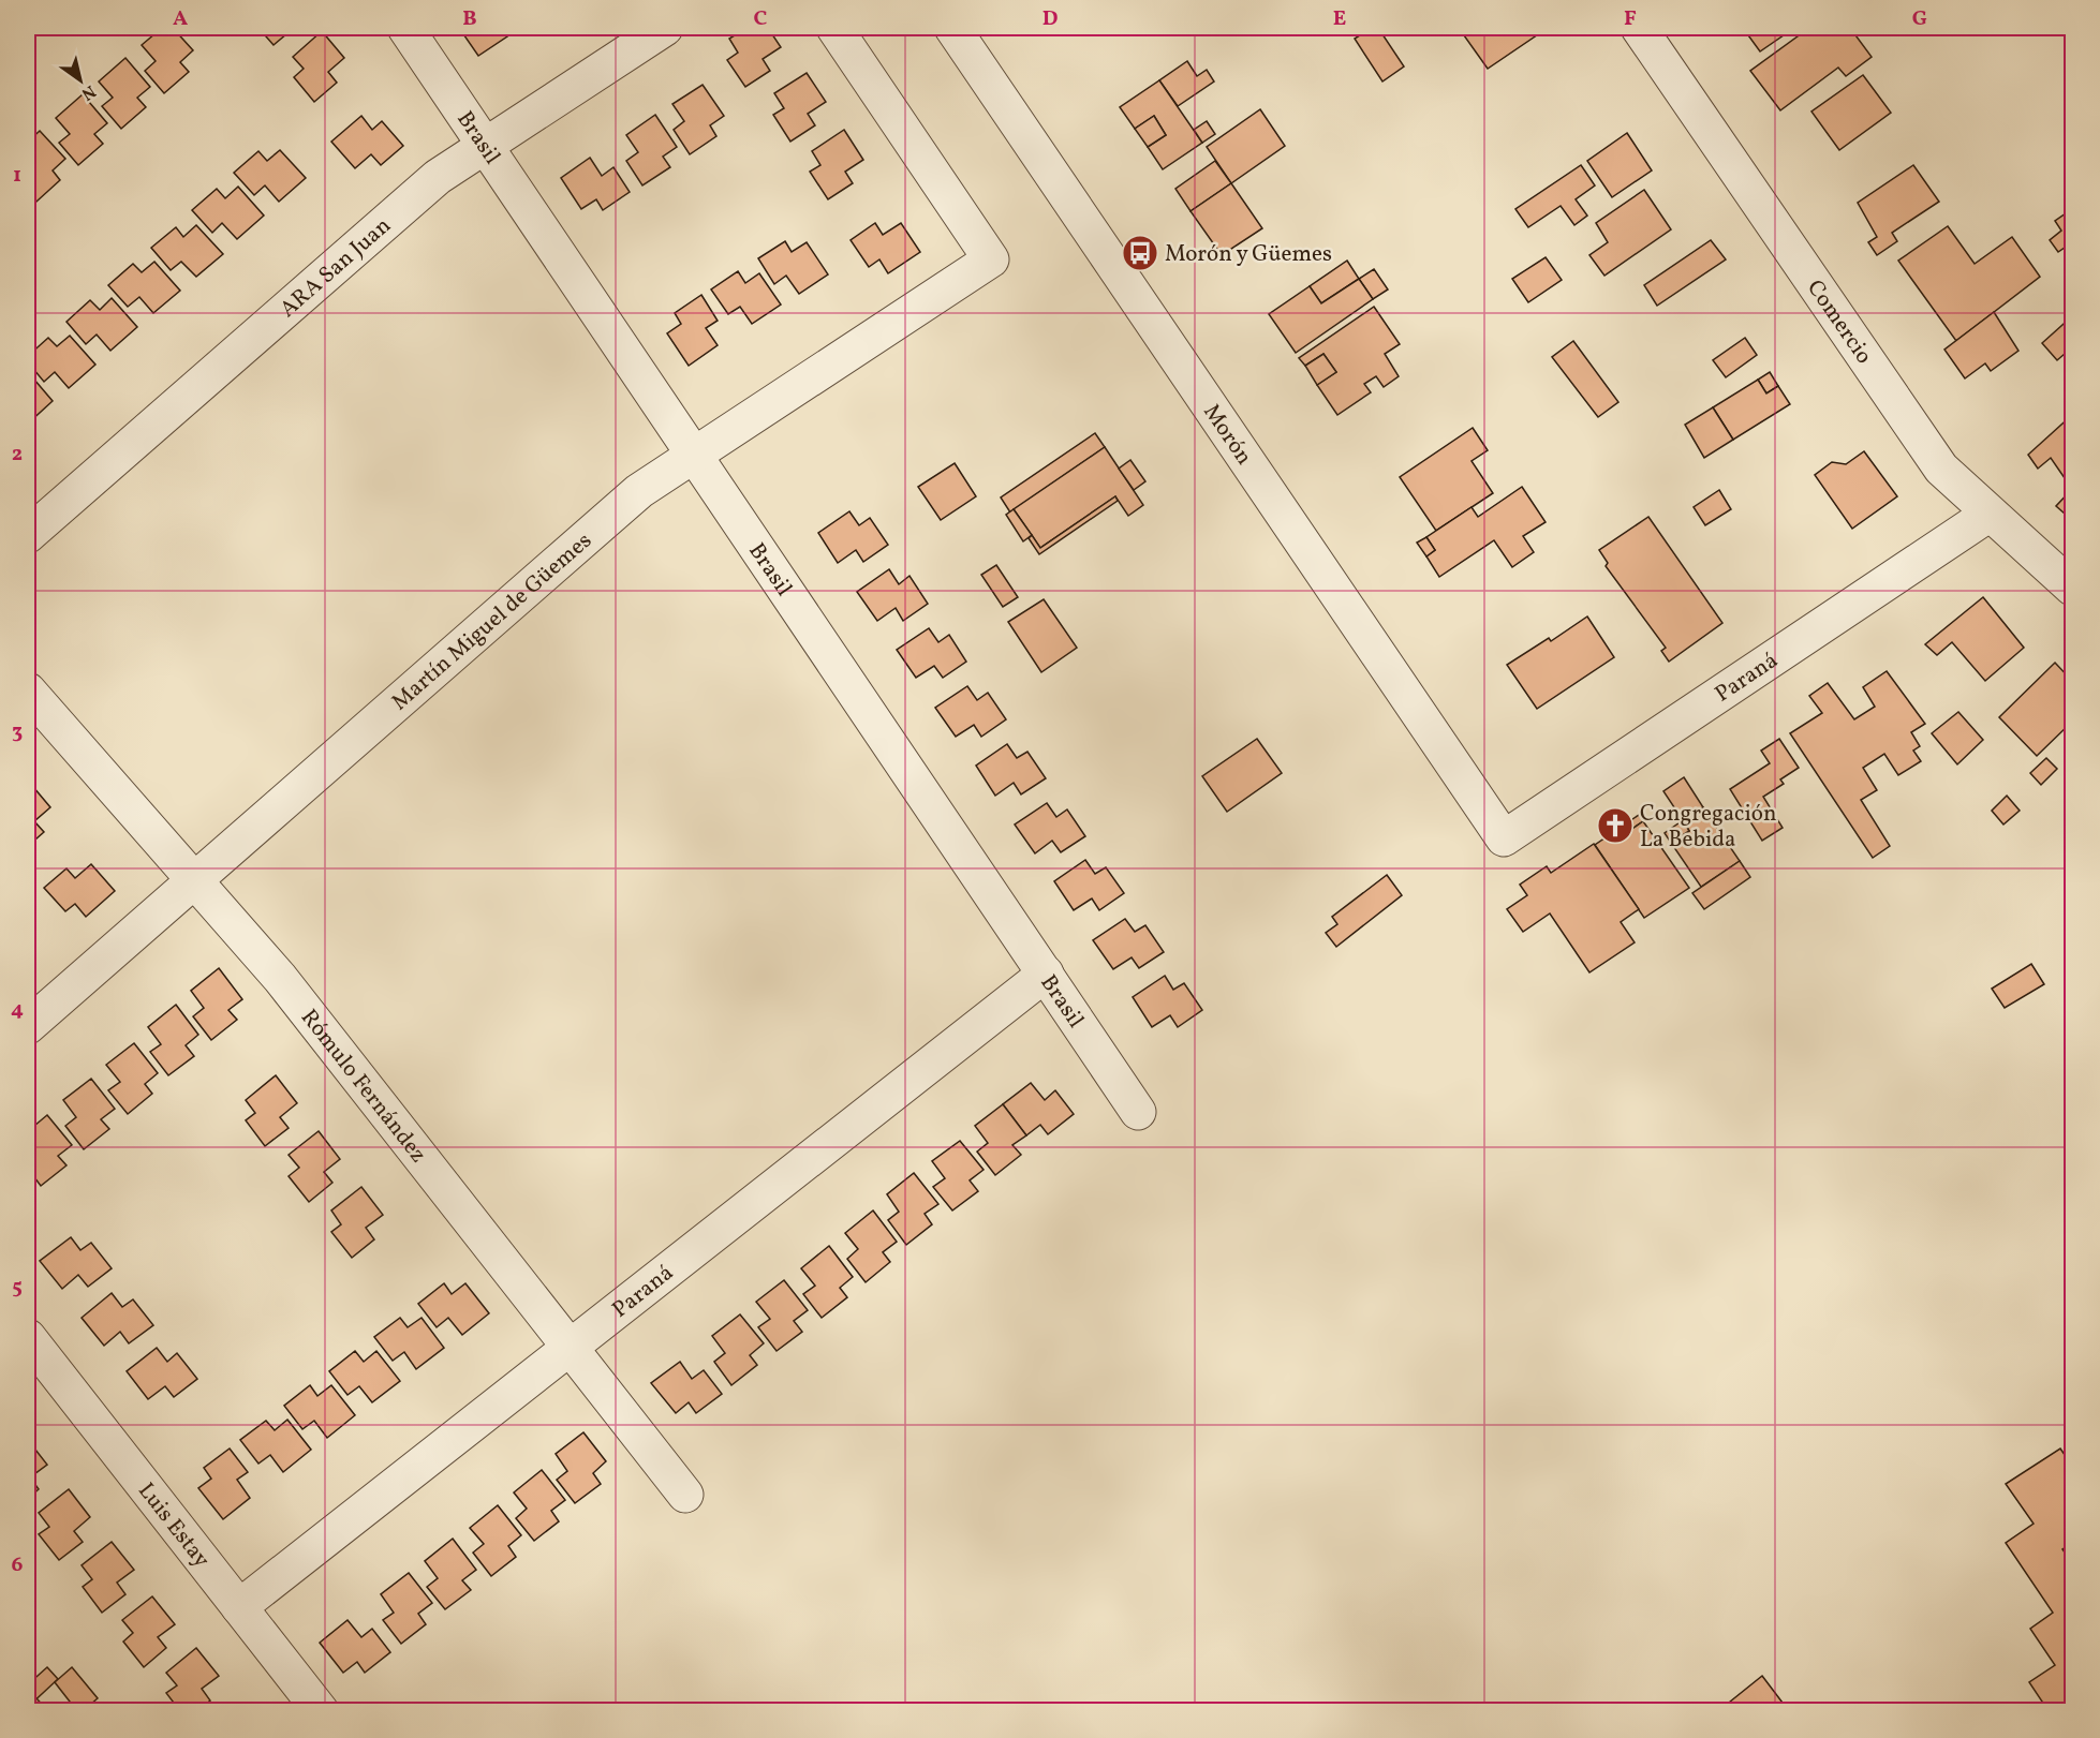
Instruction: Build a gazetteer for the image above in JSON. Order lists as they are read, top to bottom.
{
  "streets": {
    "street": [
      "Brasil",
      "ARA San Juan",
      "Comercio",
      "Morón",
      "Martín Miguel de Güemes",
      "Paraná",
      "Rómulo Fernández",
      "Luis Estay"
    ]
  },
  "crossings": [
    ["Brasil", "ARA San Juan"],
    ["Brasil", "Martín Miguel de Güemes"],
    ["Brasil", "Paraná"],
    ["Comercio", "Paraná"],
    ["Morón", "Paraná"],
    ["Martín Miguel de Güemes", "Rómulo Fernández"],
    ["Paraná", "Rómulo Fernández"],
    ["Paraná", "Luis Estay"]
  ],
  "places": {
    "bus stop": ["Morón y Güemes"],
    "church": ["Congregación La Bebida"]
  },
  "north": "bottom right",
  "grid": {
    "columns": [
      "A",
      "B",
      "C",
      "D",
      "E",
      "F",
      "G"
    ],
    "rows": [
      "1",
      "2",
      "3",
      "4",
      "5",
      "6"
    ]
  }
}
